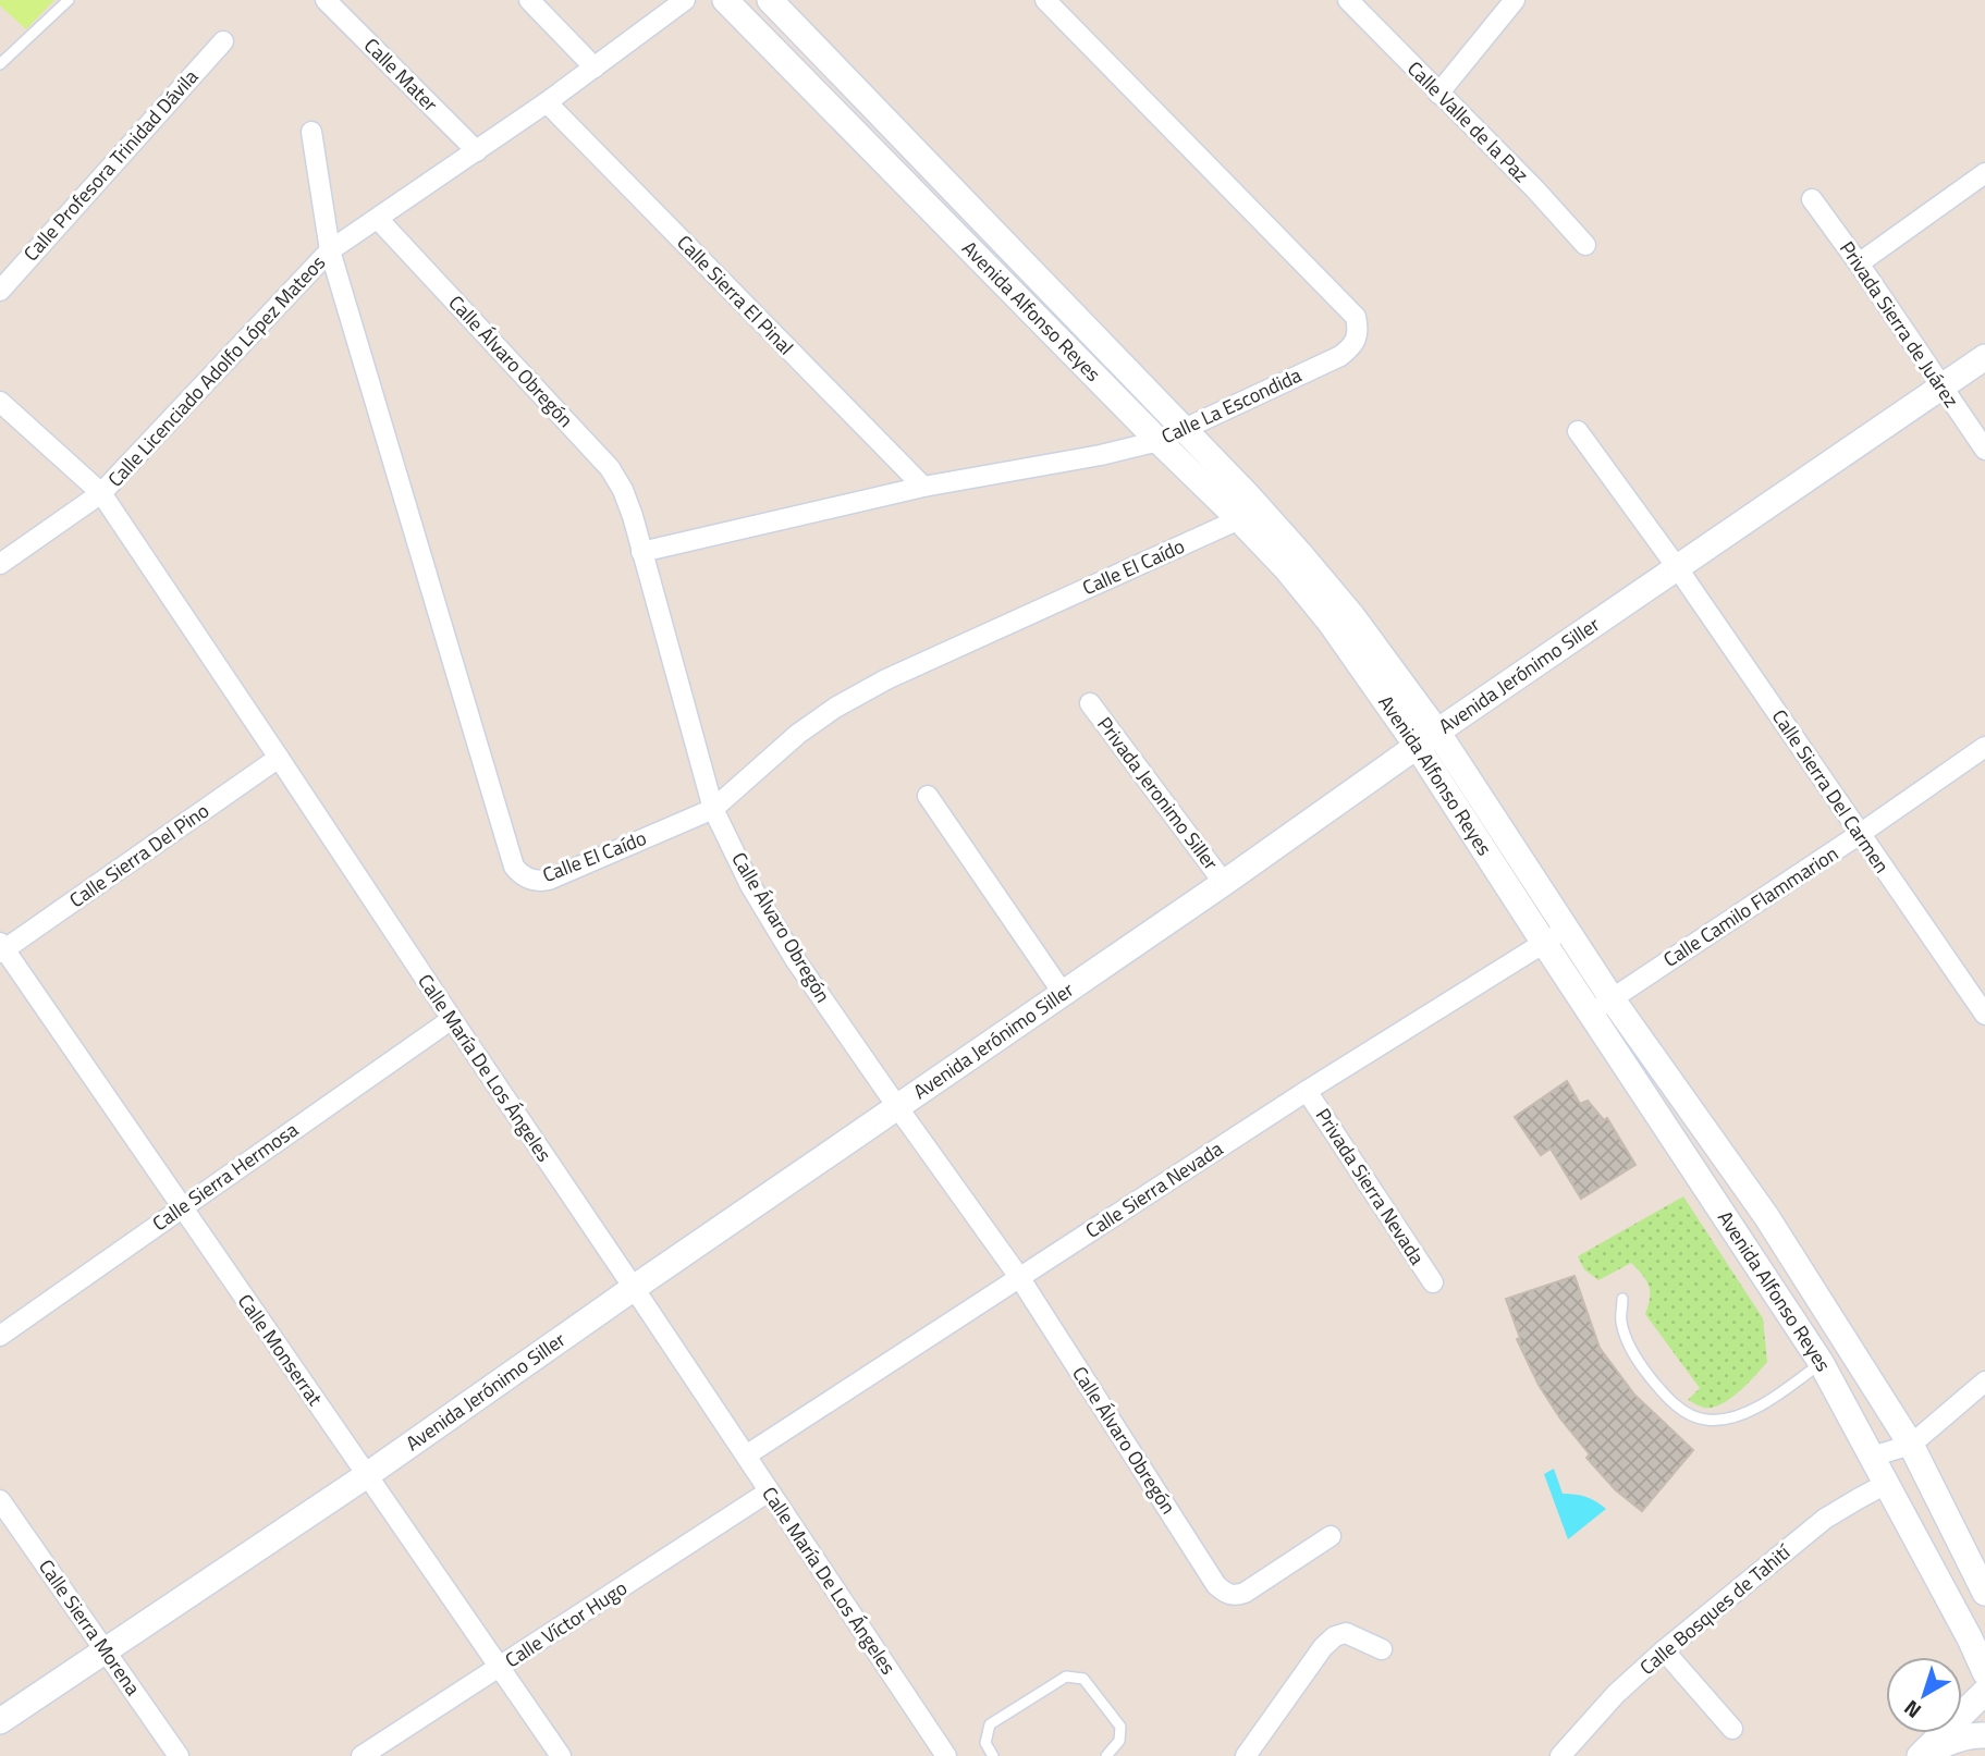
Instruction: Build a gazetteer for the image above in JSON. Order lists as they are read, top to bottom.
{
  "streets": {
    "main road": ["Avenida Alfonso Reyes", "Avenida Jerónimo Siller"],
    "street": [
      "Calle Mater",
      "Calle Valle de la Paz",
      "Calle Profesora Trinidad Dávila",
      "Calle Sierra El Pinal",
      "Privada Sierra de Juárez",
      "Calle Álvaro Obregón",
      "Calle Licenciado Adolfo López Mateos",
      "Calle La Escondida",
      "Calle El Caído",
      "Calle Sierra Del Carmen",
      "Privada Jeronimo Siller",
      "Calle Sierra Del Pino",
      "Calle Camilo Flammarion",
      "Calle María De Los Ángeles",
      "Calle Sierra Hermosa",
      "Privada Sierra Nevada",
      "Calle Sierra Nevada",
      "Calle Monserrat",
      "Calle Bosques de Tahití",
      "Calle Víctor Hugo",
      "Calle Sierra Morena"
    ]
  },
  "crossings": [
    ["Calle Mater", "Calle Licenciado Adolfo López Mateos"],
    ["Calle Sierra El Pinal", "Calle Licenciado Adolfo López Mateos"],
    ["Calle Sierra El Pinal", "Calle La Escondida"],
    ["Avenida Alfonso Reyes", "Calle La Escondida"],
    ["Avenida Alfonso Reyes", "Calle El Caído"],
    ["Avenida Alfonso Reyes", "Avenida Jerónimo Siller"],
    ["Avenida Alfonso Reyes", "Calle Camilo Flammarion"],
    ["Avenida Alfonso Reyes", "Calle Sierra Nevada"],
    ["Avenida Alfonso Reyes", "Calle Bosques de Tahití"],
    ["Privada Sierra de Juárez", "Avenida Jerónimo Siller"],
    ["Calle Álvaro Obregón", "Calle Licenciado Adolfo López Mateos"],
    ["Calle Álvaro Obregón", "Calle La Escondida"],
    ["Calle Álvaro Obregón", "Calle El Caído"],
    ["Calle Álvaro Obregón", "Avenida Jerónimo Siller"],
    ["Calle Álvaro Obregón", "Calle Sierra Nevada"],
    ["Calle Licenciado Adolfo López Mateos", "Calle El Caído"],
    ["Calle Licenciado Adolfo López Mateos", "Calle María De Los Ángeles"],
    ["Avenida Jerónimo Siller", "Calle Sierra Del Carmen"],
    ["Avenida Jerónimo Siller", "Privada Jeronimo Siller"],
    ["Avenida Jerónimo Siller", "Calle María De Los Ángeles"],
    ["Avenida Jerónimo Siller", "Calle Monserrat"],
    ["Avenida Jerónimo Siller", "Calle Sierra Morena"],
    ["Calle Sierra Del Carmen", "Calle Camilo Flammarion"],
    ["Calle Sierra Del Pino", "Calle María De Los Ángeles"],
    ["Calle Sierra Del Pino", "Calle Monserrat"],
    ["Calle María De Los Ángeles", "Calle Sierra Hermosa"],
    ["Calle María De Los Ángeles", "Calle Sierra Nevada"],
    ["Calle María De Los Ángeles", "Calle Víctor Hugo"],
    ["Calle Sierra Hermosa", "Calle Monserrat"],
    ["Privada Sierra Nevada", "Calle Sierra Nevada"],
    ["Calle Monserrat", "Calle Víctor Hugo"]
  ],
  "north": "bottom left"
}
